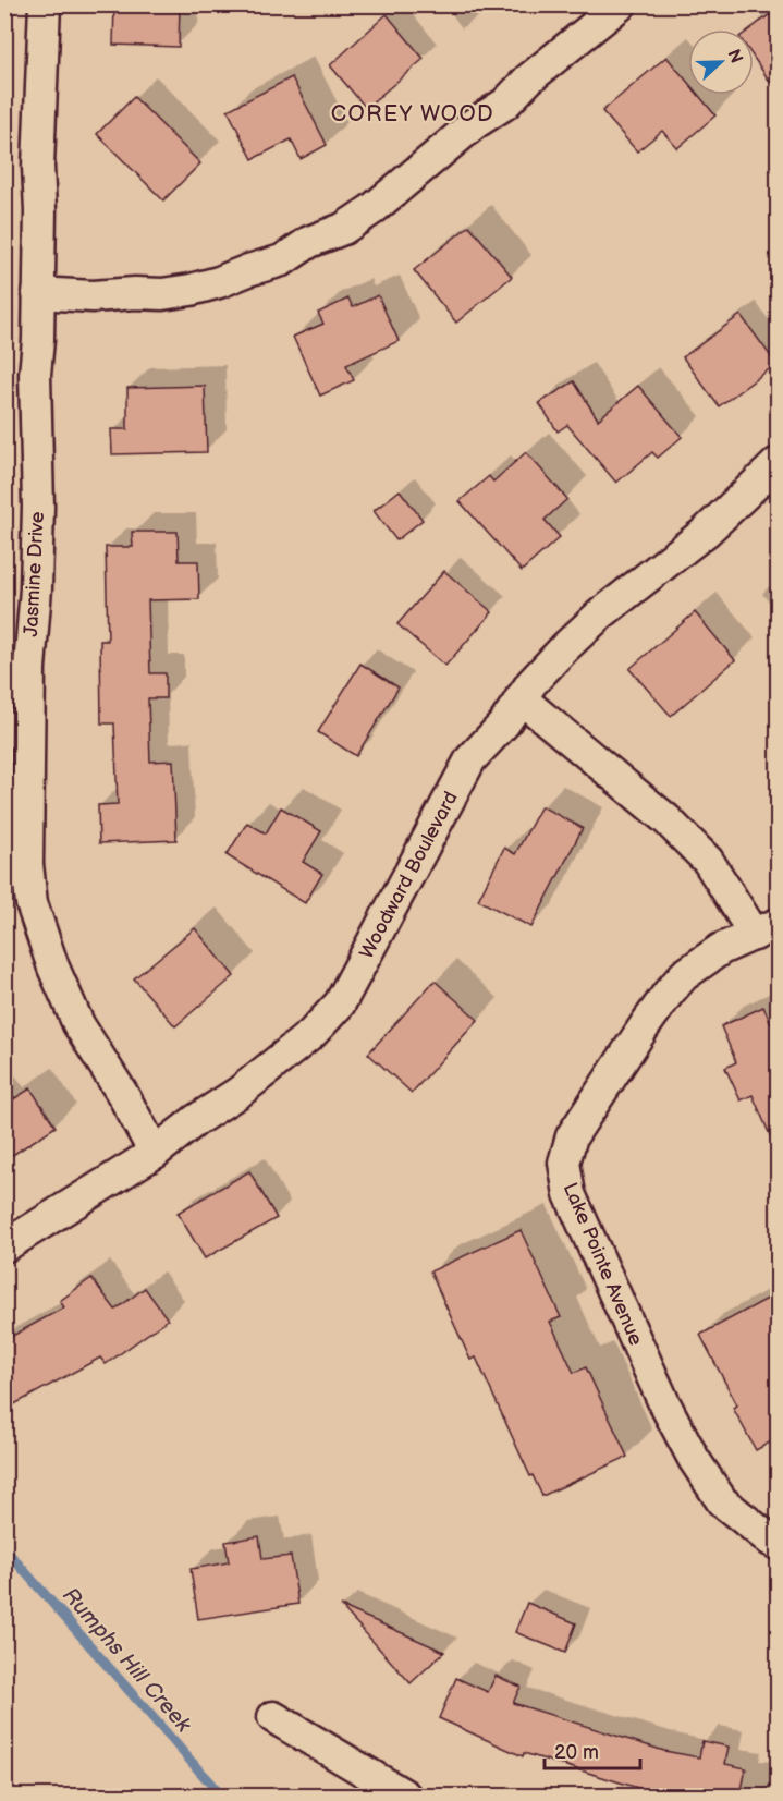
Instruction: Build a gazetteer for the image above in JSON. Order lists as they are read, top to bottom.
{
  "streets": {
    "street": ["Jasmine Drive", "Woodward Boulevard", "Lake Pointe Avenue"]
  },
  "crossings": [
    ["Jasmine Drive", "Woodward Boulevard"],
    ["Woodward Boulevard", "Lake Pointe Avenue"]
  ],
  "districts": ["COREY WOOD"],
  "water": ["Rumphs Hill Creek"],
  "scale_bar": "20 m",
  "north": "right"
}
